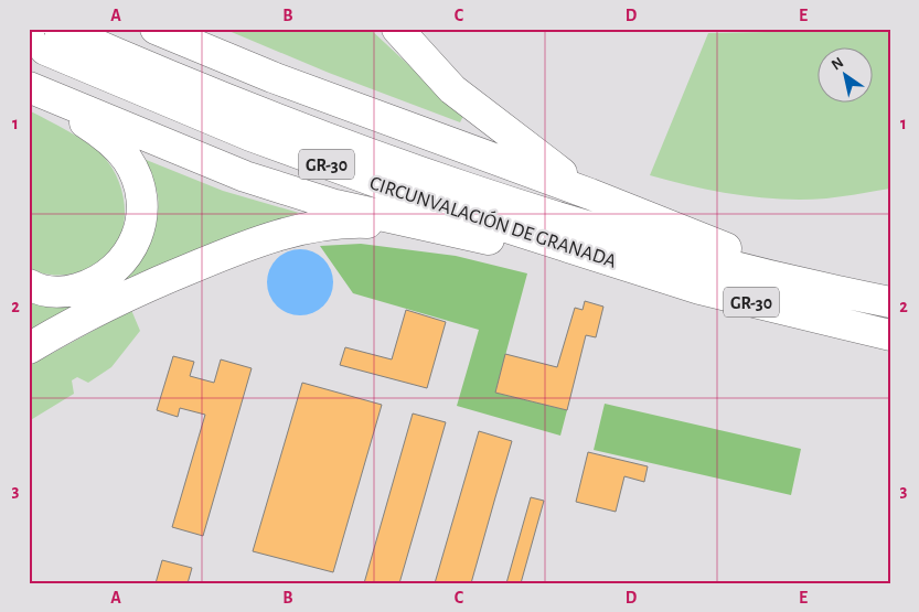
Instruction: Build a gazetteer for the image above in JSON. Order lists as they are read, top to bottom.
{
  "streets": {
    "highway": ["GR-30", "CIRCUNVALACIÓN DE GRANADA"]
  },
  "north": "top left",
  "grid": {
    "columns": [
      "A",
      "B",
      "C",
      "D",
      "E"
    ],
    "rows": ["1", "2", "3"]
  }
}
